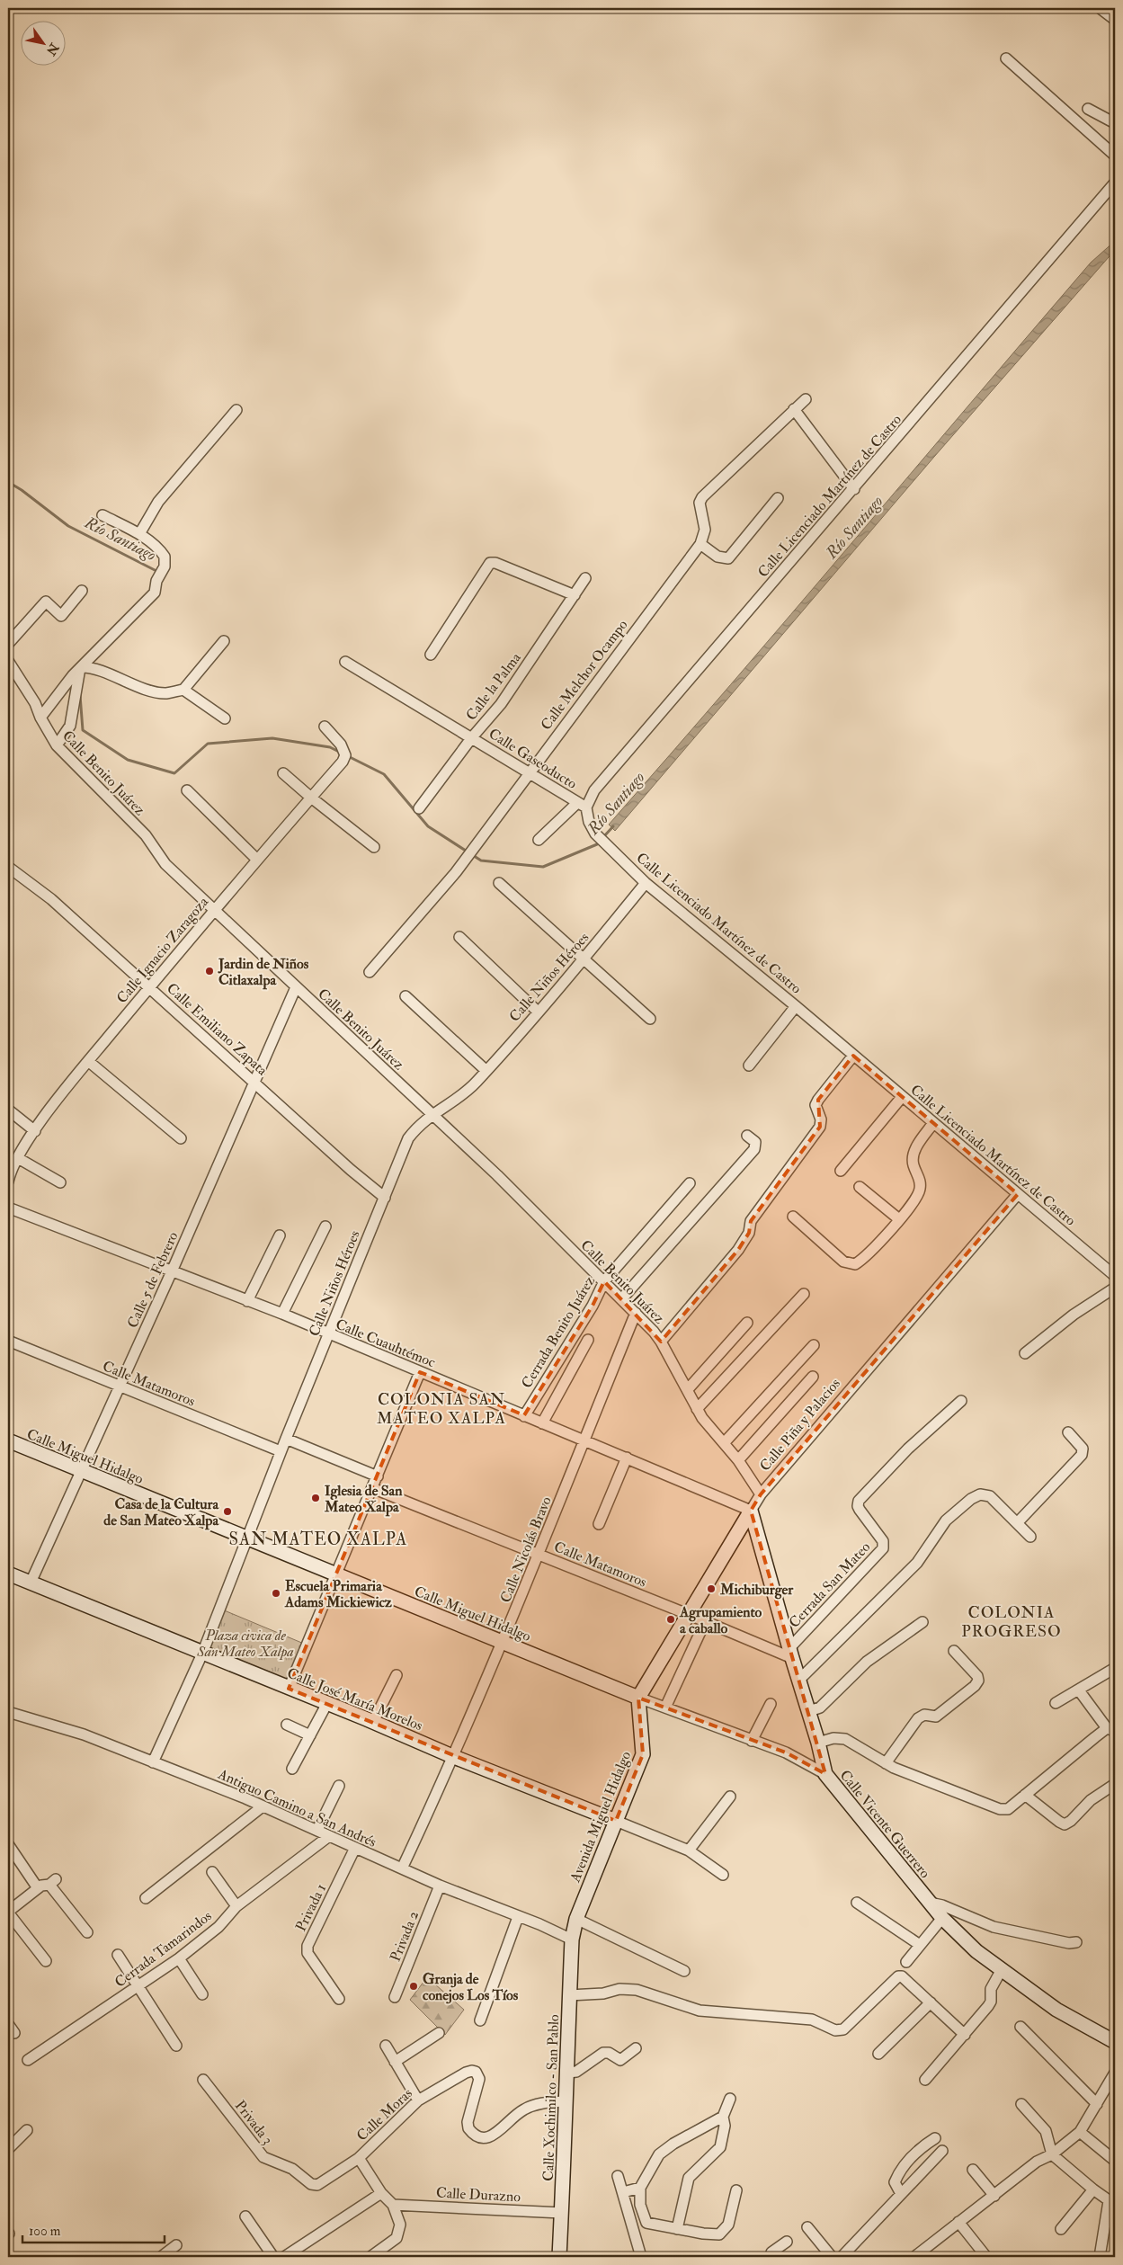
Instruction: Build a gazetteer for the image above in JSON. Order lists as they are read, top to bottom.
{
  "streets": {
    "main road": [
      "Calle Piña y Palacios",
      "Calle Miguel Hidalgo",
      "Calle José María Morelos",
      "Avenida Miguel Hidalgo",
      "Calle Vicente Guerrero",
      "Calle Xochimilco - San Pablo"
    ],
    "street": [
      "Calle Licenciado Martínez de Castro",
      "Calle Melchor Ocampo",
      "Calle la Palma",
      "Calle Gaseoducto",
      "Calle Benito Juárez",
      "Calle Ignacio Zaragoza",
      "Calle Niños Héroes",
      "Calle Emiliano Zapata",
      "Calle 5 de Febrero",
      "Cerrada Benito Juárez",
      "Calle Cuauhtémoc",
      "Calle Matamoros",
      "Calle Nicolás Bravo",
      "Cerrada San Mateo",
      "Antiguo Camino a San Andrés",
      "Privada 1",
      "Privada 2",
      "Cerrada Tamarindos",
      "Calle Moras",
      "Privada 3",
      "Calle Durazno"
    ]
  },
  "crossings": [
    ["Calle Licenciado Martínez de Castro", "Calle Gaseoducto"],
    ["Calle Licenciado Martínez de Castro", "Calle Benito Juárez"],
    ["Calle Licenciado Martínez de Castro", "Calle Niños Héroes"],
    ["Calle Licenciado Martínez de Castro", "Calle Piña y Palacios"],
    ["Calle Melchor Ocampo", "Calle Gaseoducto"],
    ["Calle la Palma", "Calle Gaseoducto"],
    ["Calle Benito Juárez", "Calle Ignacio Zaragoza"],
    ["Calle Benito Juárez", "Calle Niños Héroes"],
    ["Calle Benito Juárez", "Calle 5 de Febrero"],
    ["Calle Benito Juárez", "Cerrada Benito Juárez"],
    ["Calle Benito Juárez", "Calle Piña y Palacios"],
    ["Calle Benito Juárez", "Calle Nicolás Bravo"],
    ["Calle Ignacio Zaragoza", "Calle Emiliano Zapata"],
    ["Calle Niños Héroes", "Calle Emiliano Zapata"],
    ["Calle Niños Héroes", "Calle Cuauhtémoc"],
    ["Calle Niños Héroes", "Calle Matamoros"],
    ["Calle Niños Héroes", "Calle Miguel Hidalgo"],
    ["Calle Niños Héroes", "Calle José María Morelos"],
    ["Calle Niños Héroes", "Antiguo Camino a San Andrés"],
    ["Calle Emiliano Zapata", "Calle 5 de Febrero"],
    ["Calle 5 de Febrero", "Calle Cuauhtémoc"],
    ["Calle 5 de Febrero", "Calle Matamoros"],
    ["Calle 5 de Febrero", "Calle Miguel Hidalgo"],
    ["Calle 5 de Febrero", "Calle José María Morelos"],
    ["Cerrada Benito Juárez", "Calle Cuauhtémoc"],
    ["Calle Cuauhtémoc", "Calle Piña y Palacios"],
    ["Calle Cuauhtémoc", "Calle Nicolás Bravo"],
    ["Calle Cuauhtémoc", "Calle Vicente Guerrero"],
    ["Calle Matamoros", "Calle Piña y Palacios"],
    ["Calle Matamoros", "Calle Nicolás Bravo"],
    ["Calle Matamoros", "Cerrada San Mateo"],
    ["Calle Matamoros", "Calle Vicente Guerrero"],
    ["Calle Piña y Palacios", "Calle Miguel Hidalgo"],
    ["Calle Piña y Palacios", "Avenida Miguel Hidalgo"],
    ["Calle Piña y Palacios", "Calle Vicente Guerrero"],
    ["Calle Miguel Hidalgo", "Calle Nicolás Bravo"],
    ["Calle Miguel Hidalgo", "Avenida Miguel Hidalgo"],
    ["Calle Miguel Hidalgo", "Calle Vicente Guerrero"],
    ["Calle Nicolás Bravo", "Calle José María Morelos"],
    ["Calle Nicolás Bravo", "Antiguo Camino a San Andrés"],
    ["Cerrada San Mateo", "Calle Vicente Guerrero"],
    ["Calle José María Morelos", "Avenida Miguel Hidalgo"],
    ["Antiguo Camino a San Andrés", "Avenida Miguel Hidalgo"],
    ["Antiguo Camino a San Andrés", "Privada 1"],
    ["Antiguo Camino a San Andrés", "Privada 2"],
    ["Antiguo Camino a San Andrés", "Cerrada Tamarindos"],
    ["Antiguo Camino a San Andrés", "Calle Xochimilco - San Pablo"],
    ["Avenida Miguel Hidalgo", "Calle Xochimilco - San Pablo"],
    ["Calle Xochimilco - San Pablo", "Calle Moras"],
    ["Calle Xochimilco - San Pablo", "Calle Durazno"],
    ["Calle Moras", "Privada 3"],
    ["Calle Moras", "Calle Durazno"]
  ],
  "districts": ["COLONIA SAN MATEO XALPA", "SAN MATEO XALPA", "COLONIA PROGRESO"],
  "water": ["Río Santiago"],
  "parks": ["Plaza civica de San Mateo Xalpa"],
  "places": [
    "Jardin de Niños Citlaxalpa",
    "Iglesia de San Mateo Xalpa",
    "Casa de la Cultura de San Mateo Xalpa",
    "Michiburger",
    "Escuela Primaria Adams Mickiewicz",
    "Agrupamiento a caballo",
    "Granja de conejos Los Tíos"
  ],
  "scale_bar": "100 m",
  "north": "bottom right"
}
